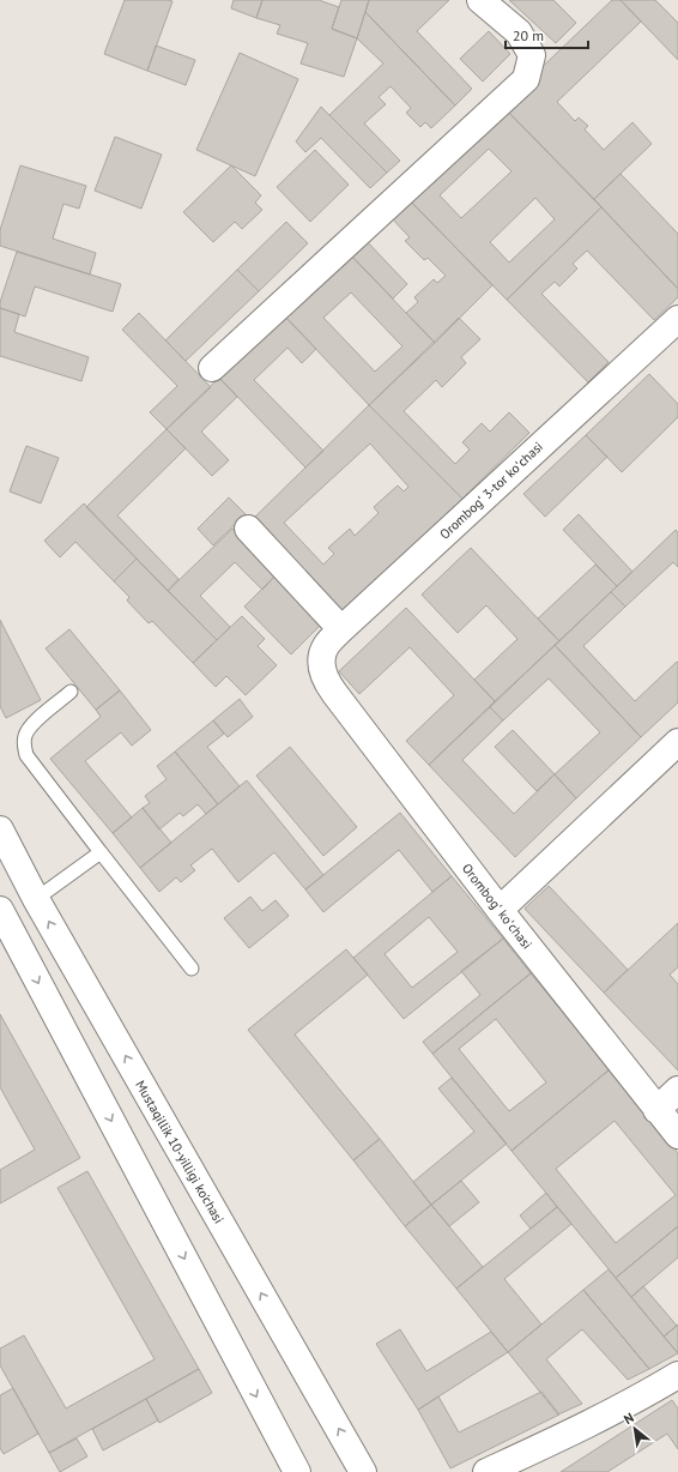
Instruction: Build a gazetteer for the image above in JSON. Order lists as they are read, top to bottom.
{
  "streets": {
    "street": ["Orombogʻ 3-tor koʻchasi", "Orombogʻ koʻchasi", "Mustaqillik 10-yilligi ko'chasi"]
  },
  "crossings": [
    ["Orombogʻ 3-tor koʻchasi", "Orombogʻ koʻchasi"]
  ],
  "scale_bar": "20 m",
  "north": "top left"
}
